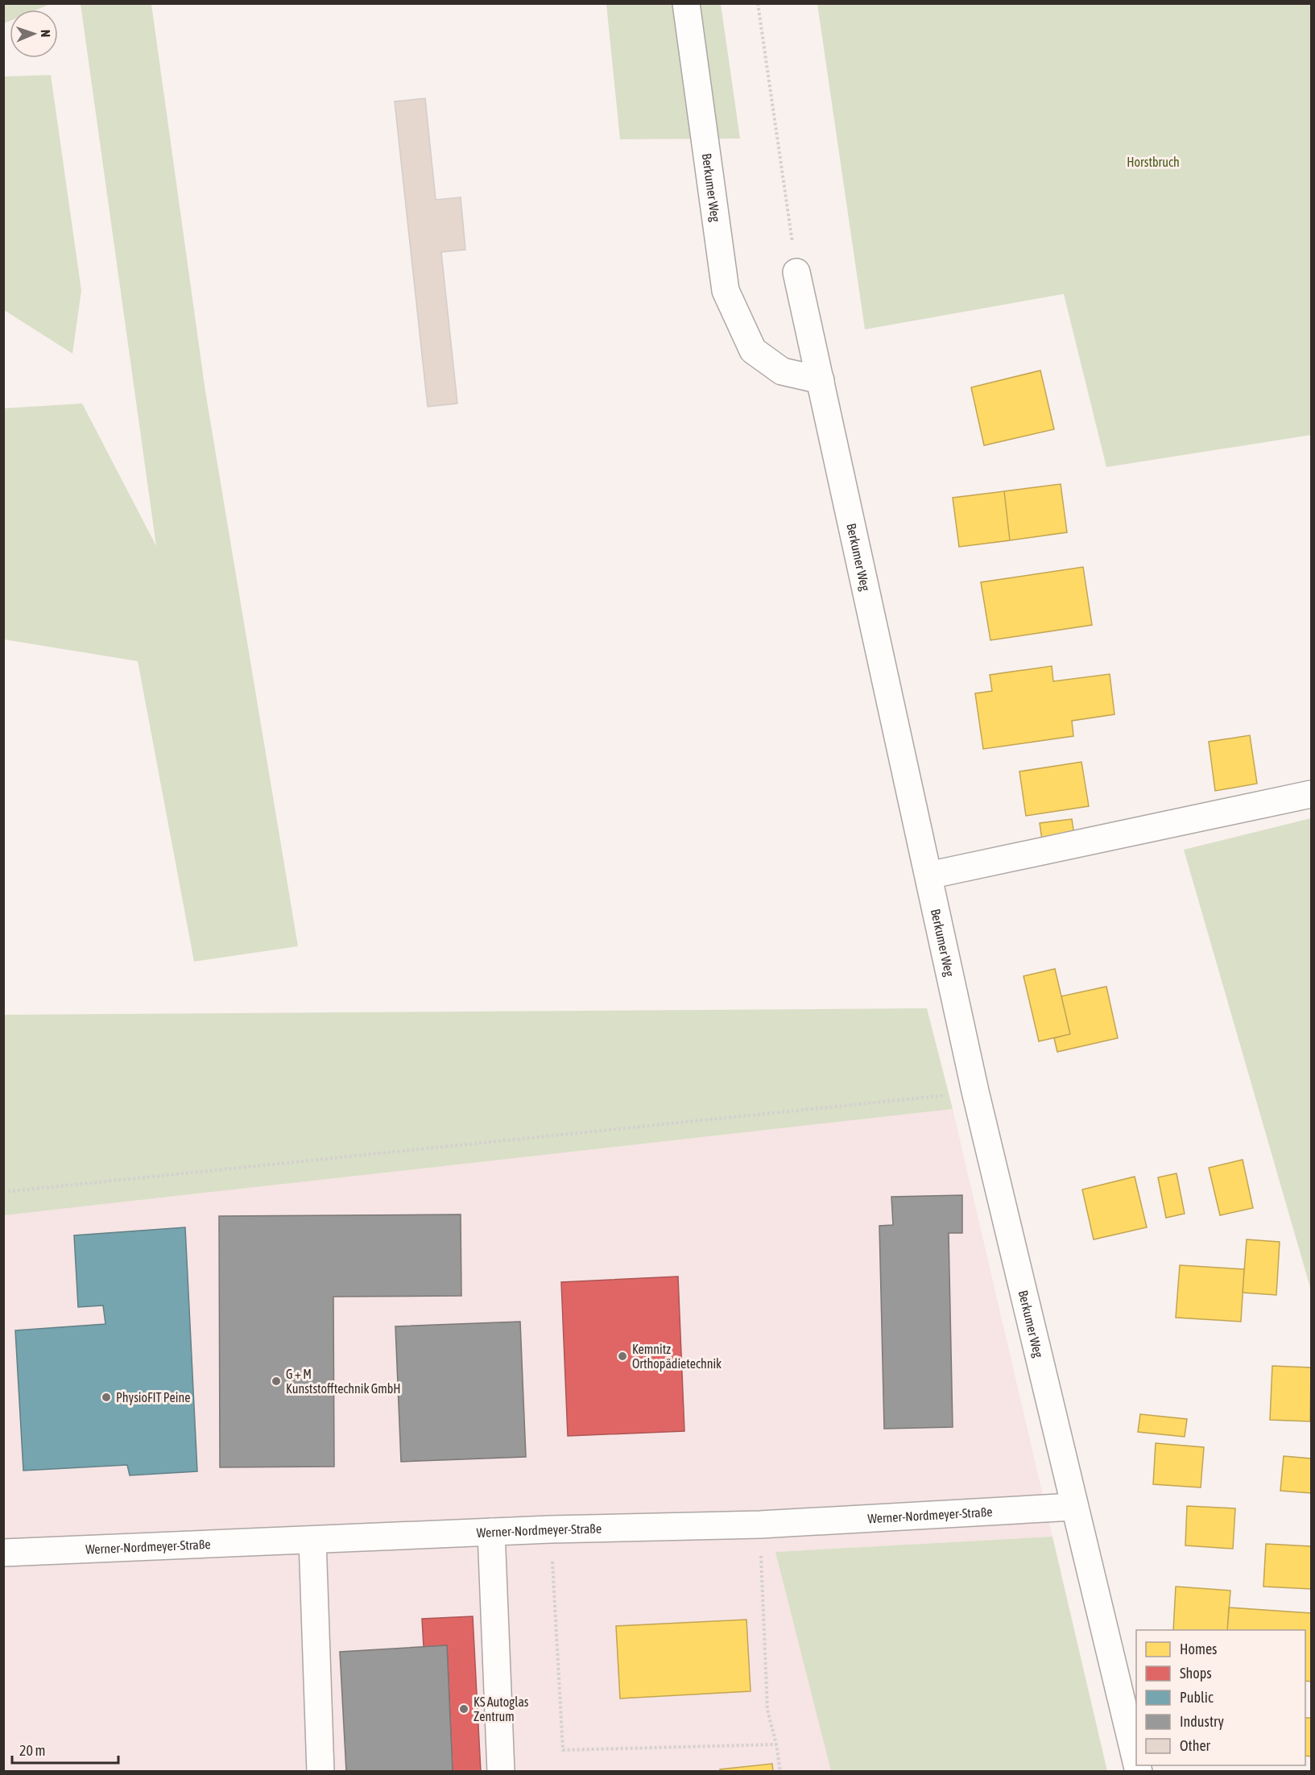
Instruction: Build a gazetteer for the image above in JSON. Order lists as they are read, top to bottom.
{
  "streets": {
    "street": ["Berkumer Weg", "Werner-Nordmeyer-Straße"]
  },
  "crossings": [
    ["Berkumer Weg", "Werner-Nordmeyer-Straße"]
  ],
  "parks": ["Horstbruch"],
  "places": [
    "Kemnitz Orthopädietechnik",
    "G + M Kunststofftechnik GmbH",
    "PhysioFIT Peine",
    "KS Autoglas Zentrum"
  ],
  "legend": [
    "Homes",
    "Shops",
    "Public",
    "Industry",
    "Other"
  ],
  "scale_bar": "20 m",
  "north": "right"
}
